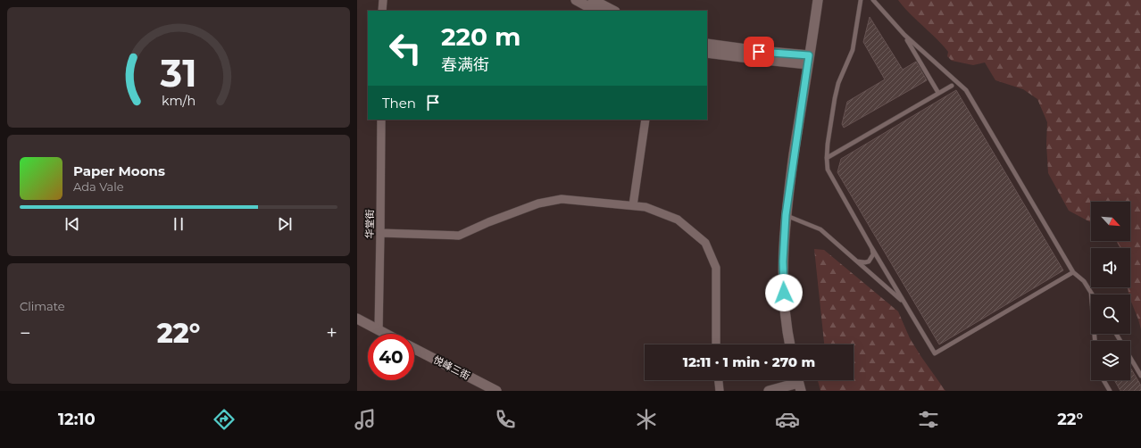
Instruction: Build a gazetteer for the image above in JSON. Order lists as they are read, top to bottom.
{
  "streets": {
    "street": ["华堂街", "悦峰三街"]
  },
  "north": "bottom right",
  "page": {
    "turn": ["220 m", "春满街"],
    "then": "Then",
    "song": ["Paper Moons", "Ada Vale"],
    "tile": "Climate",
    "heat": ["−", "22°", "+"],
    "limit": "40",
    "trip": "12:11 · 1 min · 270 m",
    "tabs": ["12:10", "22°"],
    "gauge": ["31", "km/h"]
  }
}
